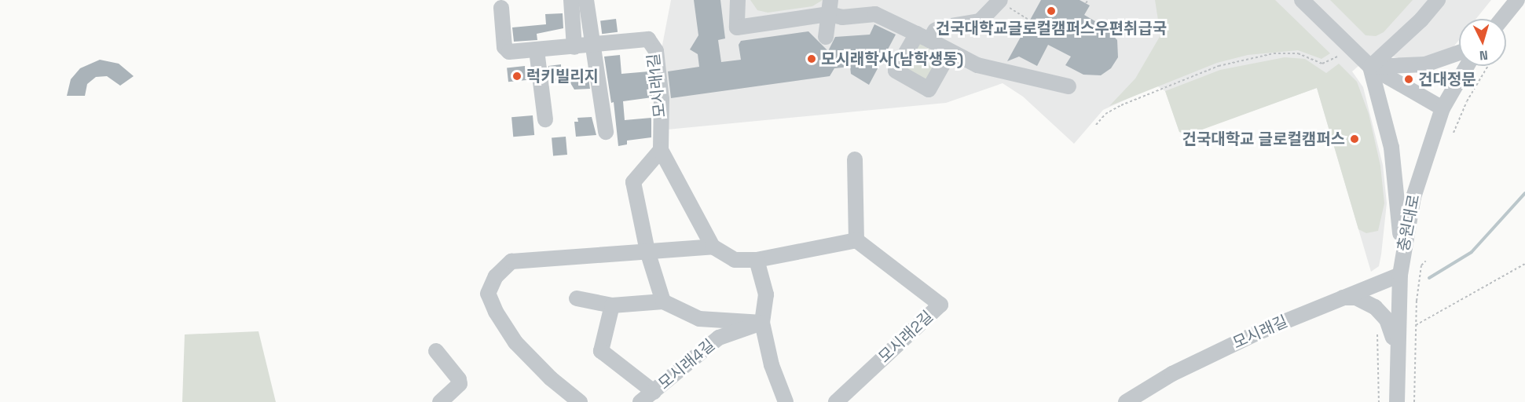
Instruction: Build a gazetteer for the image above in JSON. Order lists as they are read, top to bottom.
{
  "streets": {
    "street": [
      "모시래1길",
      "충원대로",
      "모시래길",
      "모시래2길",
      "모시래4길"
    ]
  },
  "crossings": [
    ["충원대로", "모시래길"]
  ],
  "places": [
    "건국대학교글로컬캠퍼스우편취급국",
    "모시래학사(남학생동)",
    "럭키빌리지",
    "건대정문",
    "건국대학교 글로컬캠퍼스"
  ],
  "north": "bottom"
}
